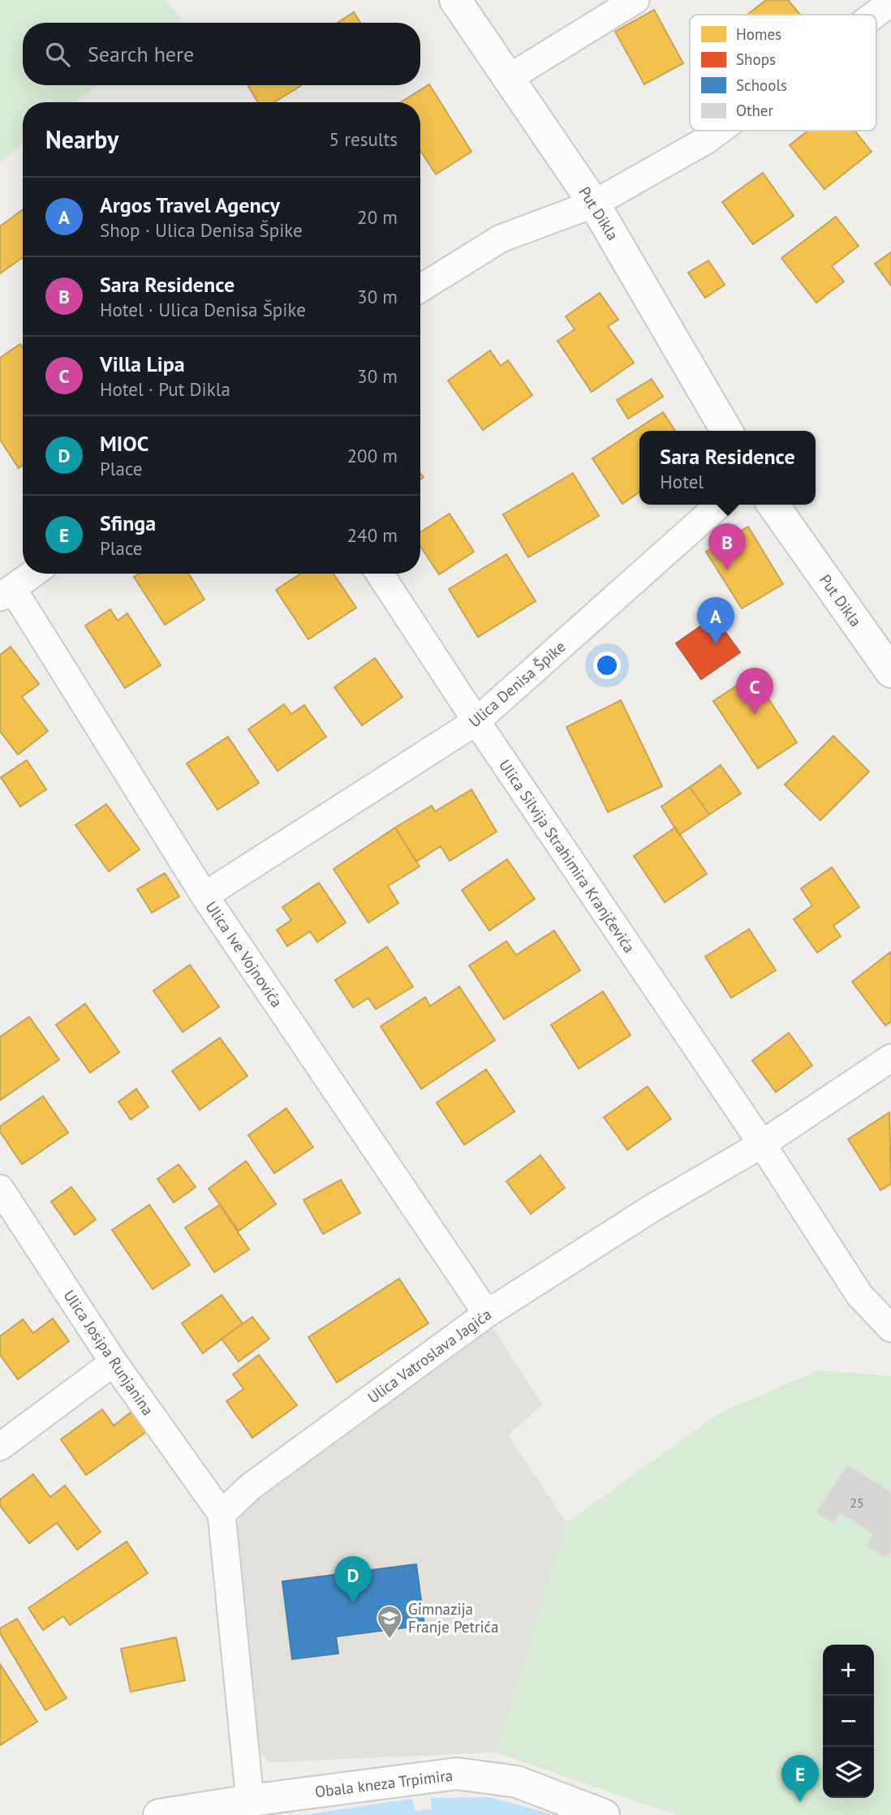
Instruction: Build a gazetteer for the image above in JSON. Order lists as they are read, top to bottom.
{
  "streets": {
    "street": [
      "Put Dikla",
      "Ulica Denisa Špike",
      "Ulica Silvija Strahimira Kranjčevića",
      "Ulica Ive Vojnovića",
      "Ulica Josipa Runjanina",
      "Ulica Vatroslava Jagića",
      "Obala kneza Trpimira"
    ]
  },
  "crossings": [
    ["Ulica Denisa Špike", "Ulica Silvija Strahimira Kranjčevića"],
    ["Ulica Denisa Špike", "Ulica Ive Vojnovića"],
    ["Ulica Silvija Strahimira Kranjčevića", "Ulica Vatroslava Jagića"],
    ["Ulica Ive Vojnovića", "Ulica Vatroslava Jagića"],
    ["Ulica Josipa Runjanina", "Ulica Vatroslava Jagića"]
  ],
  "places": {
    "school or university": ["Gimnazija Franje Petrića"]
  },
  "house_numbers": ["25"],
  "legend": [
    "Homes",
    "Shops",
    "Schools",
    "Other"
  ],
  "page": {
    "search": "Search here",
    "heading": ["Nearby", "5 results"],
    "list": [
      {
        "mark": "A",
        "name": "Argos Travel Agency",
        "note": "Shop · Ulica Denisa Špike",
        "value": "20 m"
      },
      {
        "mark": "B",
        "name": "Sara Residence",
        "note": "Hotel · Ulica Denisa Špike",
        "value": "30 m"
      },
      {
        "mark": "C",
        "name": "Villa Lipa",
        "note": "Hotel · Put Dikla",
        "value": "30 m"
      },
      {
        "mark": "D",
        "name": "MIOC",
        "note": "Place",
        "value": "200 m"
      },
      {
        "mark": "E",
        "name": "Sfinga",
        "note": "Place",
        "value": "240 m"
      }
    ],
    "popup": ["Sara Residence", "Hotel"],
    "pins": [
      "B",
      "A",
      "C",
      "D",
      "E"
    ],
    "map_buttons": ["+", "−"]
  }
}
